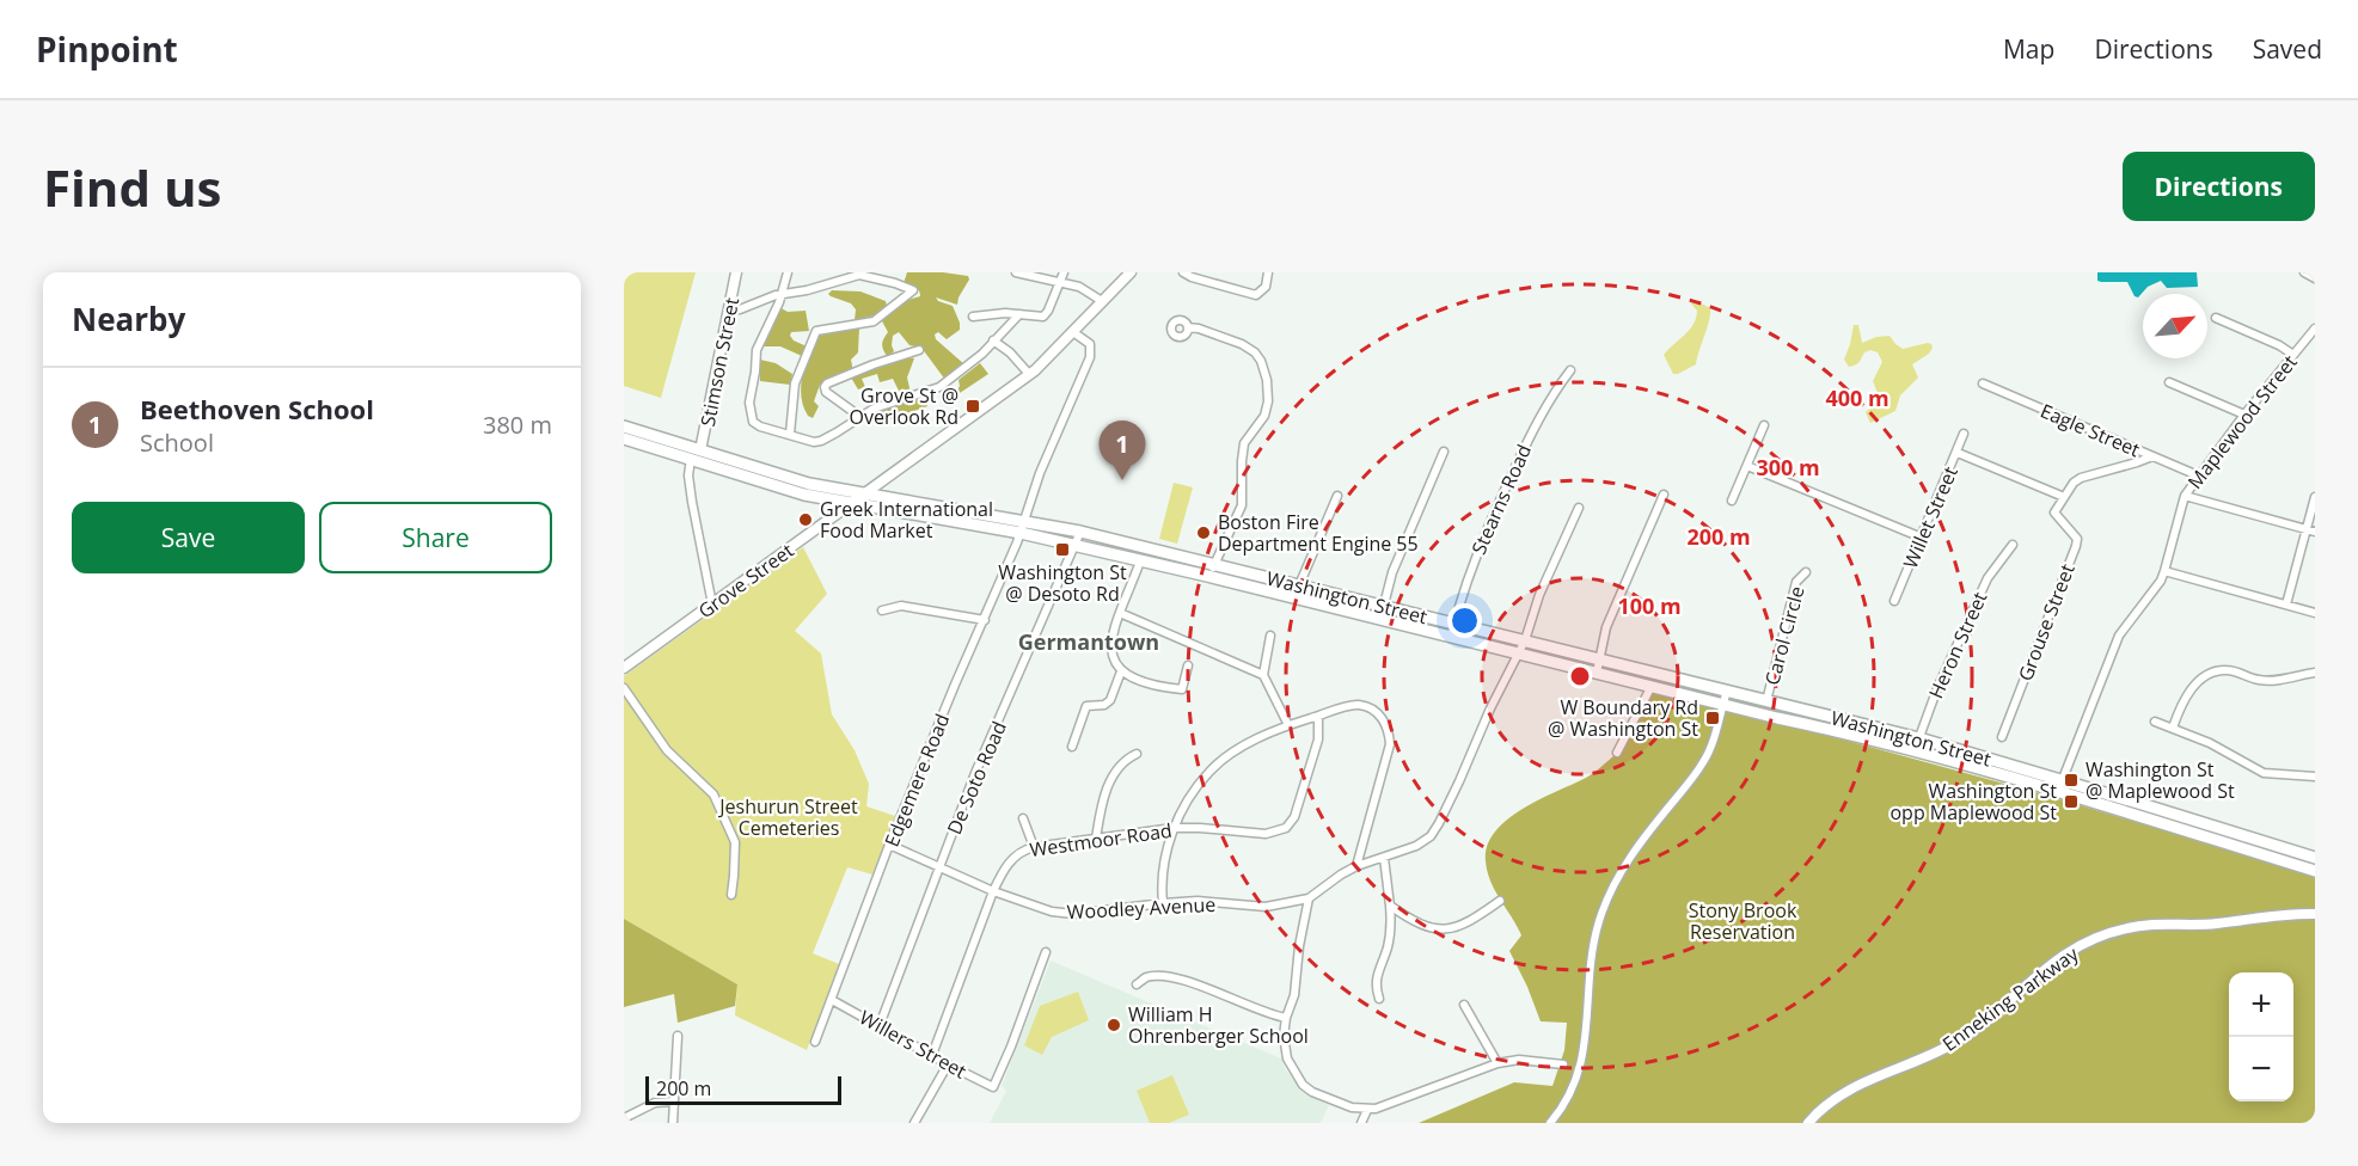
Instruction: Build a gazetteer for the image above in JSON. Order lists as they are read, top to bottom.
{
  "streets": {
    "main road": [
      "Stimson Street",
      "Grove Street",
      "Washington Street",
      "Enneking Parkway"
    ],
    "street": [
      "Maplewood Street",
      "Eagle Street",
      "Stearns Road",
      "Willet Street",
      "Grouse Street",
      "Carol Circle",
      "Heron Street",
      "De Soto Road",
      "Edgemere Road",
      "Westmoor Road",
      "Woodley Avenue",
      "Willers Street"
    ]
  },
  "crossings": [
    ["Stimson Street", "Grove Street"],
    ["Stimson Street", "Washington Street"],
    ["Maplewood Street", "Eagle Street"],
    ["Maplewood Street", "Washington Street"],
    ["Stearns Road", "Washington Street"],
    ["Grove Street", "Washington Street"],
    ["Grove Street", "Edgemere Road"],
    ["Washington Street", "Carol Circle"],
    ["Washington Street", "Heron Street"],
    ["Washington Street", "De Soto Road"],
    ["Washington Street", "Edgemere Road"],
    ["Washington Street", "Woodley Avenue"],
    ["De Soto Road", "Woodley Avenue"],
    ["De Soto Road", "Willers Street"],
    ["Edgemere Road", "Woodley Avenue"],
    ["Edgemere Road", "Willers Street"],
    ["Westmoor Road", "Woodley Avenue"],
    ["Westmoor Road", "Willers Street"]
  ],
  "districts": ["Germantown"],
  "parks": ["Jeshurun Street Cemeteries", "Stony Brook Reservation"],
  "places": {
    "transit": [
      "Grove St @ Overlook Rd",
      "Washington St @ Desoto Rd",
      "W Boundary Rd @ Washington St",
      "Washington St @ Maplewood St",
      "Washington St opp Maplewood St"
    ],
    "other": ["Greek International Food Market", "Boston Fire Department Engine 55", "William H Ohrenberger School"]
  },
  "scale_bar": "200 m",
  "north": "top right",
  "page": {
    "header": "Pinpoint",
    "nav": ["Map", "Directions", "Saved"],
    "buttons": [
      "Directions",
      ["Save", "Share"]
    ],
    "title": "Find us",
    "heading": "Nearby",
    "list": [
      {
        "mark": "1",
        "name": "Beethoven School",
        "note": "School",
        "value": "380 m"
      }
    ],
    "pins": "1",
    "map_buttons": ["+", "−"],
    "scale": "200 m"
  },
  "rings": [
    "400 m",
    "300 m",
    "200 m",
    "100 m"
  ]
}
